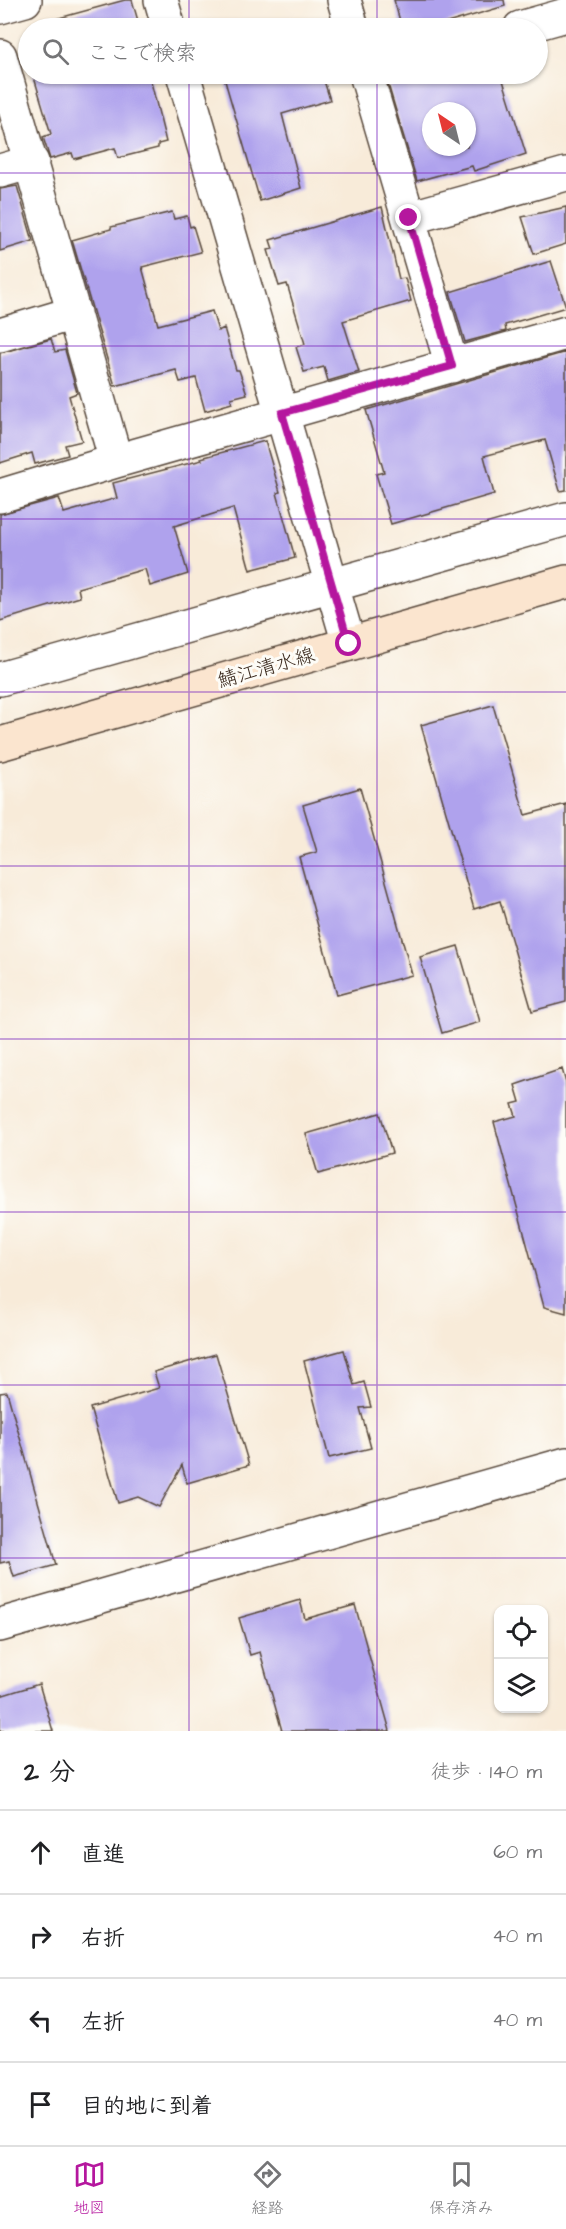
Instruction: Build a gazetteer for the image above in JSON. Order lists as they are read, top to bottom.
{
  "streets": {
    "main road": ["鯖江清水線"]
  },
  "north": "top left",
  "page": {
    "search": "ここで検索",
    "heading": ["2 分", "徒歩 · 140 m"],
    "list": [
      ["直進", "60 m"],
      ["右折", "40 m"],
      ["左折", "40 m"],
      "目的地に到着"
    ],
    "nav": ["地図", "経路", "保存済み"]
  }
}
